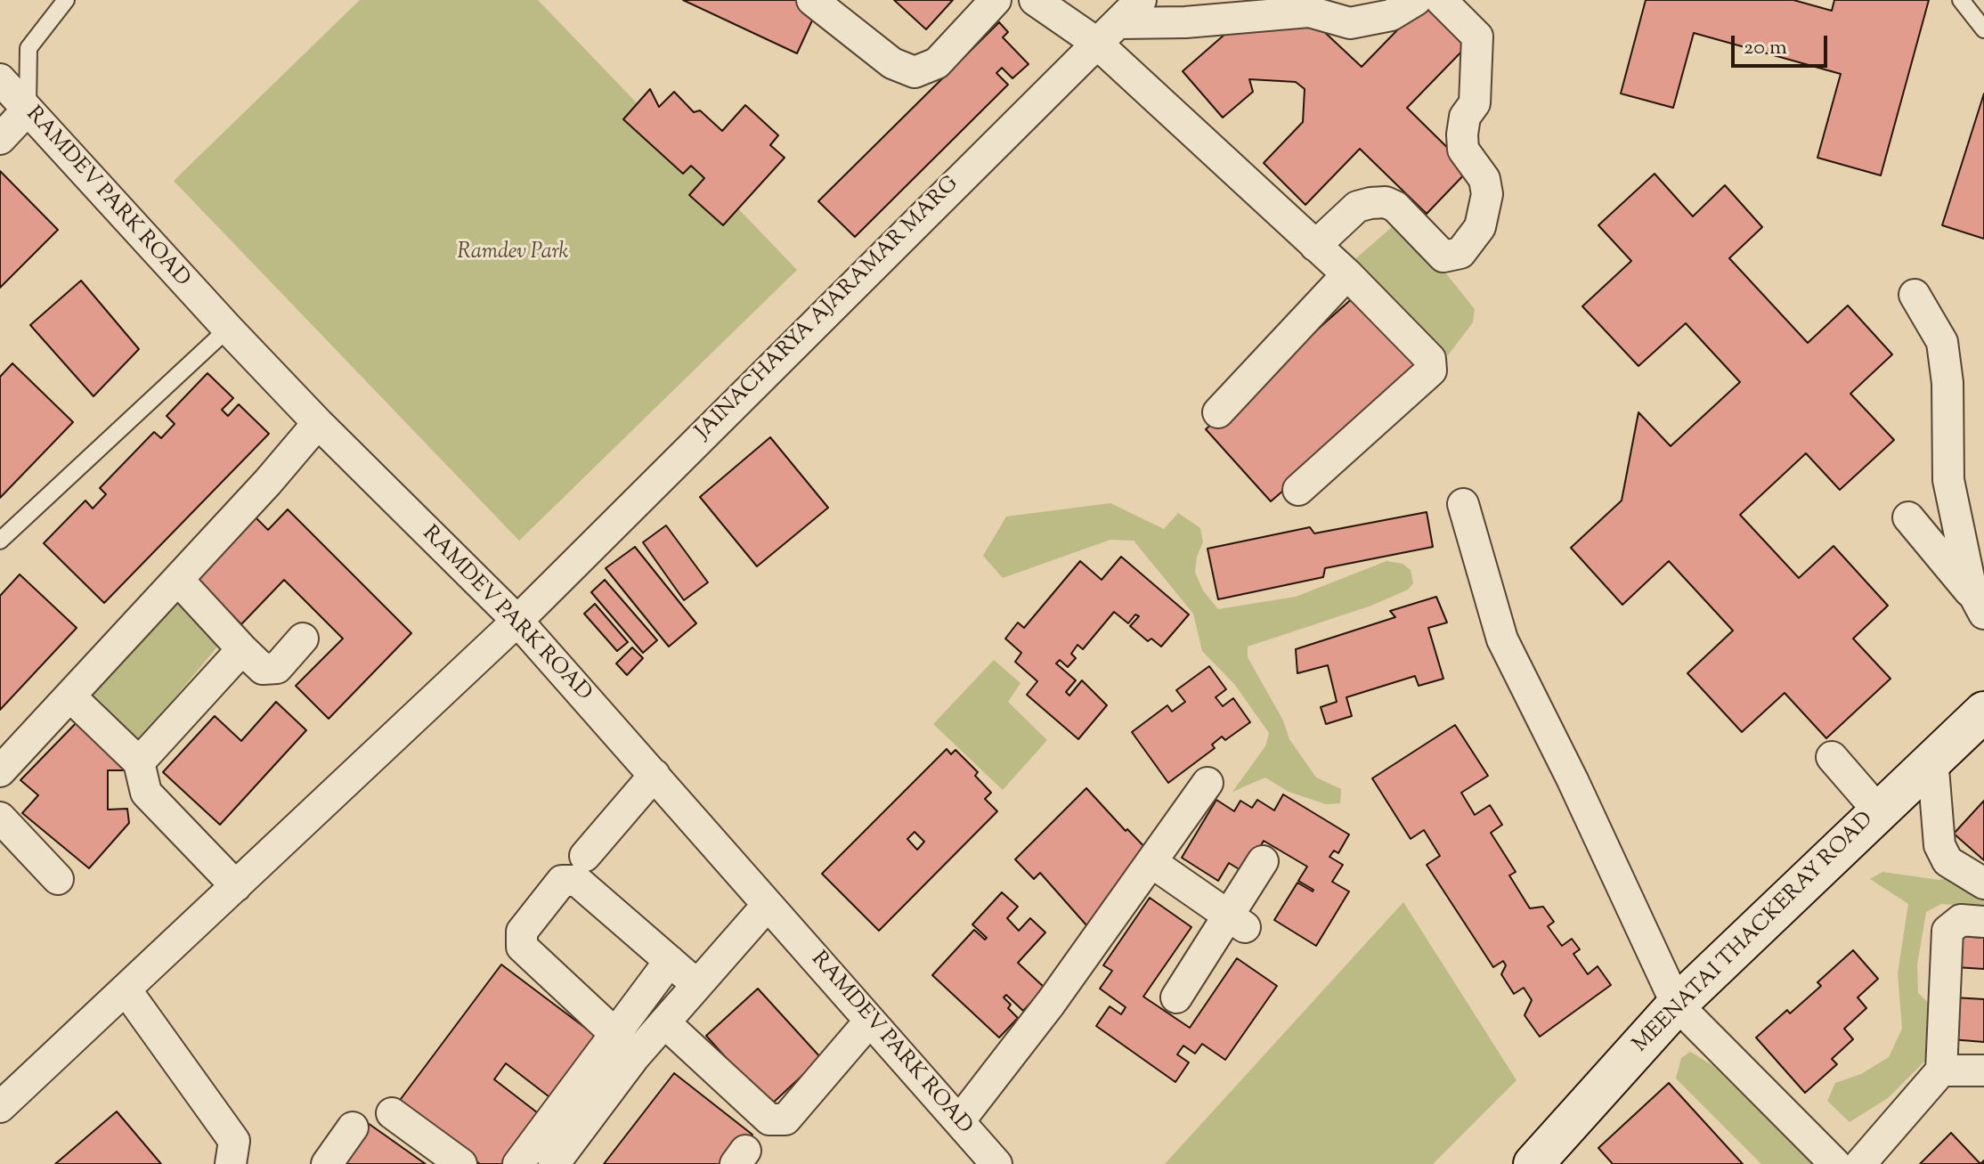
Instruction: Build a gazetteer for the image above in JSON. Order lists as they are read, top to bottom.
{
  "streets": {
    "street": ["RAMDEV PARK ROAD", "JAINACHARYA AJARAMAR MARG", "MEENATAI THACKERAY ROAD"]
  },
  "crossings": [
    ["RAMDEV PARK ROAD", "JAINACHARYA AJARAMAR MARG"]
  ],
  "parks": ["Ramdev Park"],
  "scale_bar": "20 m"
}
